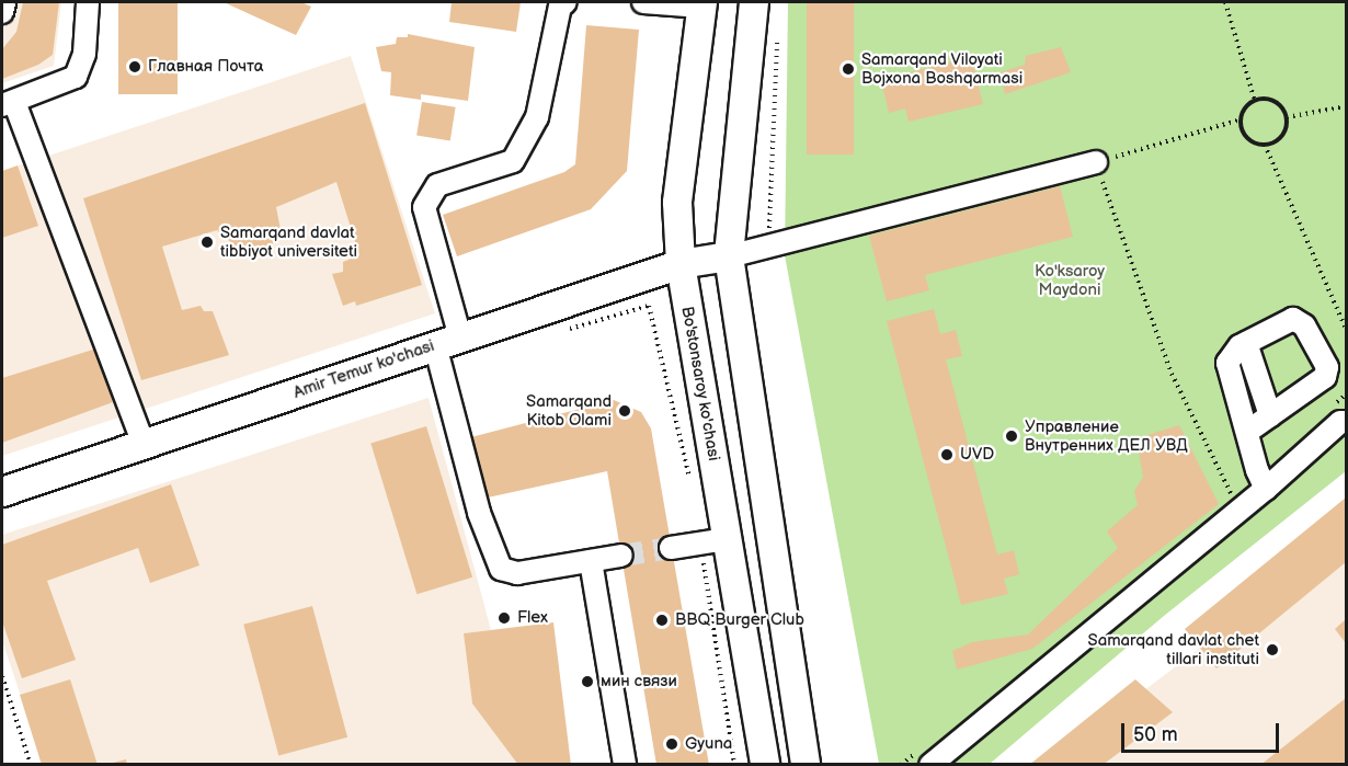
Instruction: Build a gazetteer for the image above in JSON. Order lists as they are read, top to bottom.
{
  "streets": {
    "main road": ["Amir Temur ko'chasi", "Bo'stonsaroy ko'chasi"]
  },
  "crossings": [
    ["Amir Temur ko'chasi", "Bo'stonsaroy ko'chasi"]
  ],
  "parks": ["Ko'ksaroy Maydoni"],
  "places": [
    "Главная Почта",
    "Samarqand Viloyati Bojxona Boshqarmasi",
    "Samarqand davlat tibbiyot universiteti",
    "Samarqand Kitob Olami",
    "Управление Внутренних ДЕЛ УВД",
    "UVD",
    "Flex",
    "BBQ Burger Club",
    "Samarqand davlat chet tillari instituti",
    "мин связи",
    "Gyuna"
  ],
  "scale_bar": "50 m"
}
